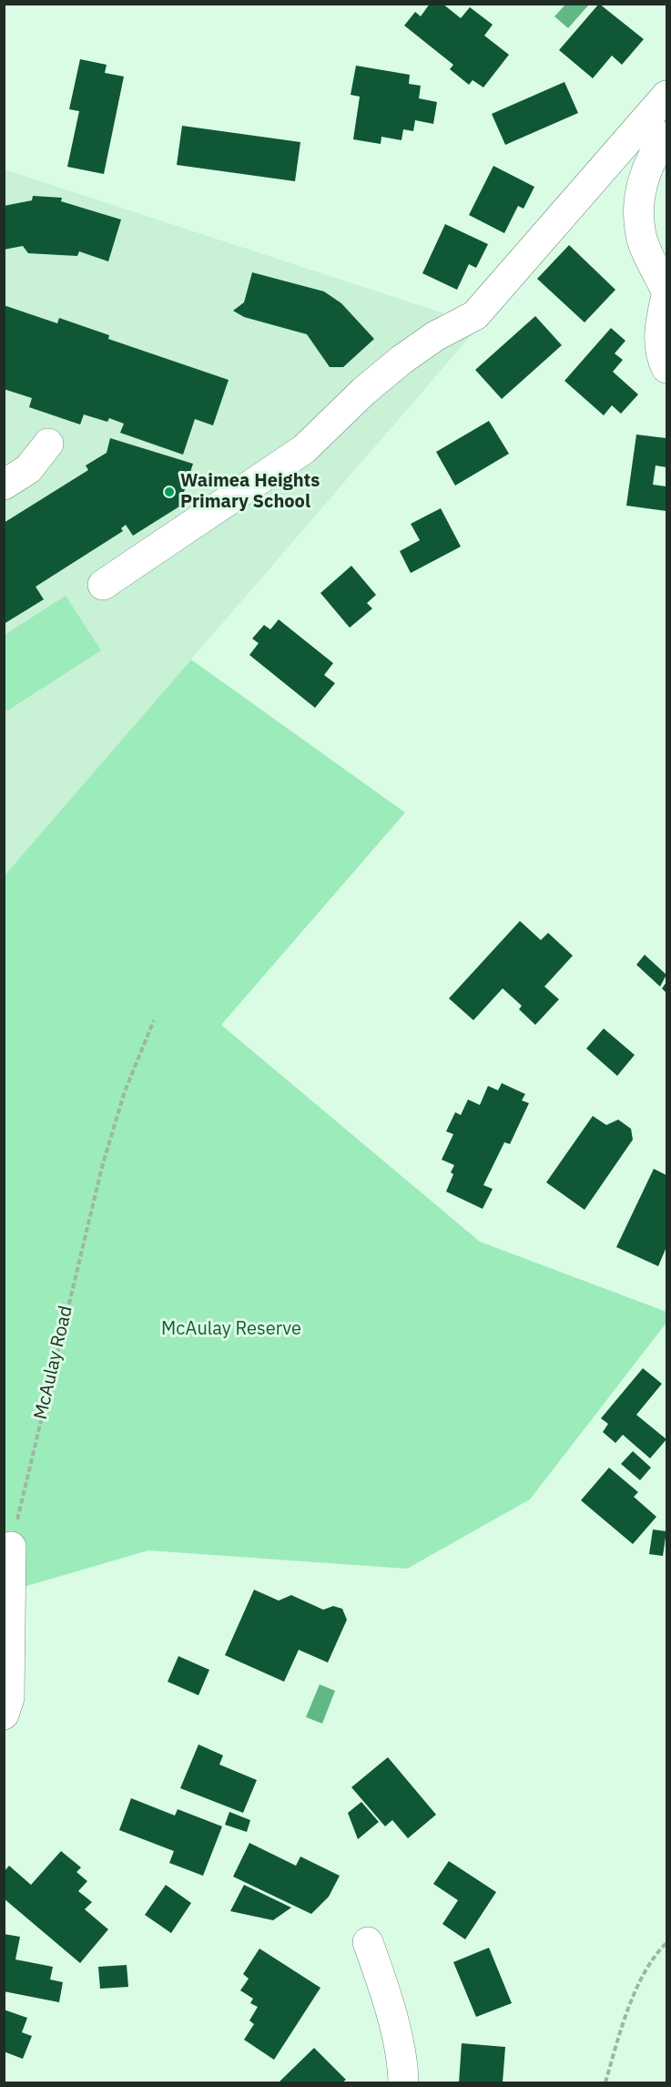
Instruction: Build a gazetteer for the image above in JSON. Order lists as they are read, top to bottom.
{
  "streets": {
    "path": ["McAulay Road"]
  },
  "parks": ["McAulay Reserve"],
  "places": ["Waimea Heights Primary School"]
}
